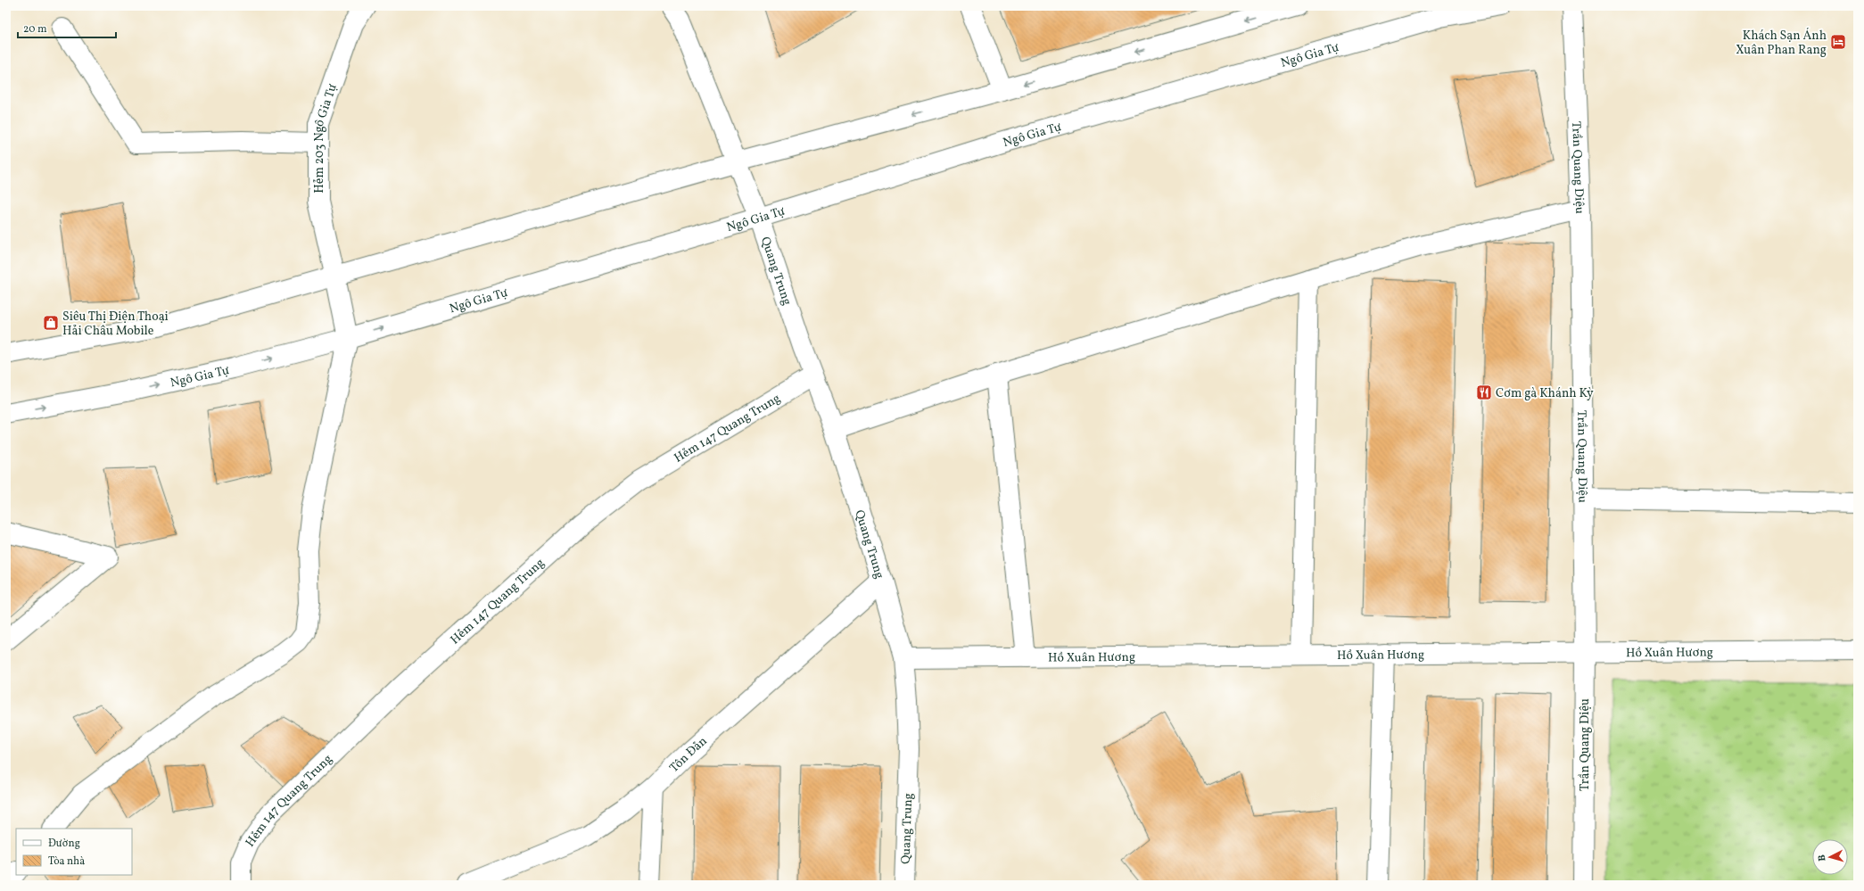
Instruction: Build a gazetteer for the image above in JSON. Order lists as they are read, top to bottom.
{
  "streets": {
    "street": [
      "Ngô Gia Tự",
      "Hẻm 203 Ngô Gia Tự",
      "Trần Quang Diệu",
      "Quang Trung",
      "Hẻm 147 Quang Trung",
      "Hồ Xuân Hương",
      "Tôn Đản"
    ]
  },
  "crossings": [
    ["Ngô Gia Tự", "Hẻm 203 Ngô Gia Tự"],
    ["Ngô Gia Tự", "Quang Trung"],
    ["Trần Quang Diệu", "Hồ Xuân Hương"],
    ["Quang Trung", "Hẻm 147 Quang Trung"],
    ["Quang Trung", "Hồ Xuân Hương"],
    ["Quang Trung", "Tôn Đản"]
  ],
  "places": {
    "hotel": ["Khách Sạn Ánh Xuân Phan Rang"],
    "shop": ["Siêu Thị Điện Thoại Hải Châu Mobile"],
    "restaurant": ["Cơm gà Khánh Kỳ"]
  },
  "legend": ["Đường", "Tòa nhà"],
  "scale_bar": "20 m",
  "north": "left"
}
